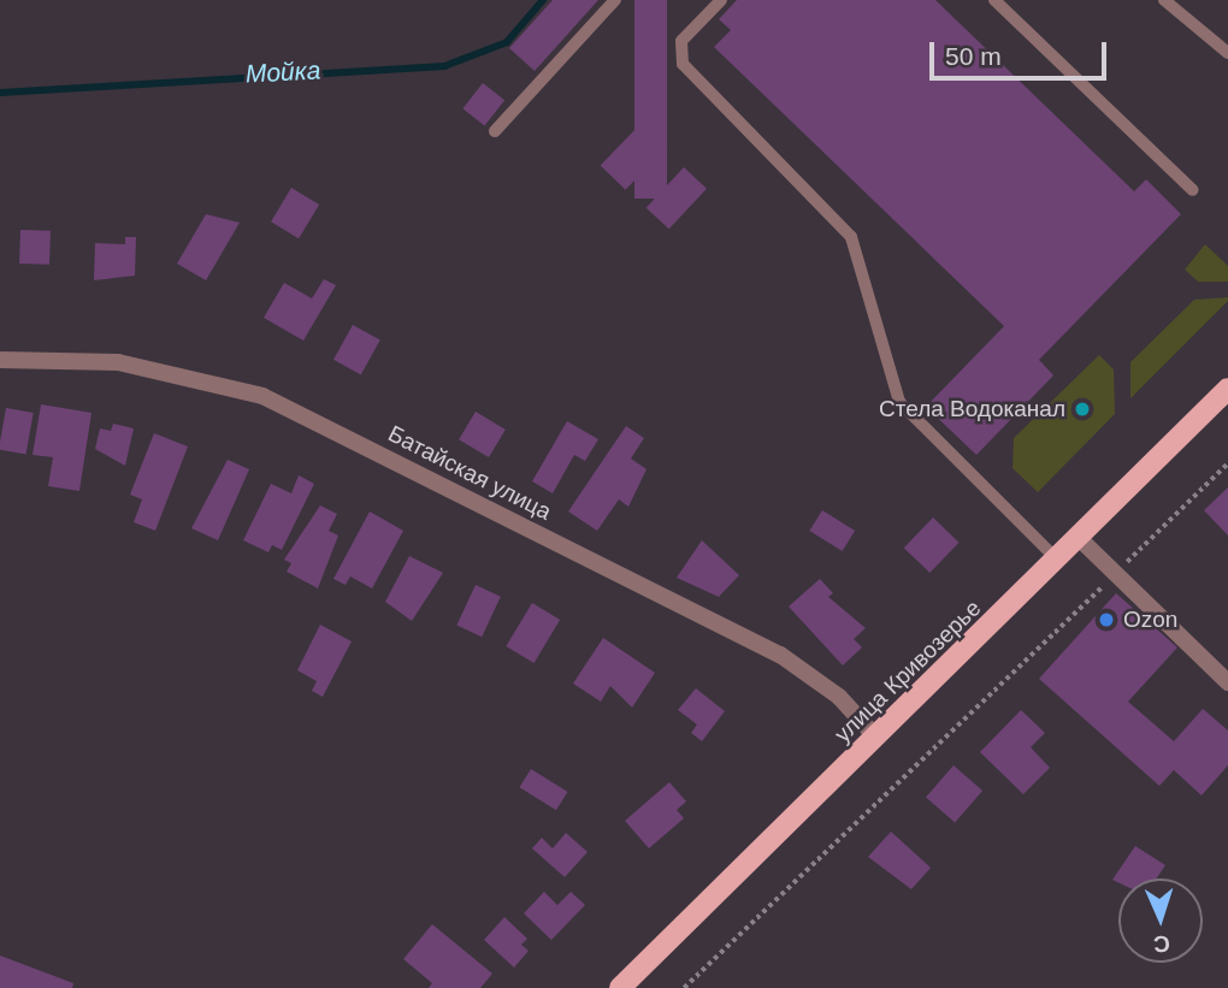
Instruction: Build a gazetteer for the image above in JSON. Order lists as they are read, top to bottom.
{
  "streets": {
    "main road": ["улица Кривозерье"],
    "street": ["Батайская улица"]
  },
  "crossings": [
    ["Батайская улица", "улица Кривозерье"]
  ],
  "water": ["Мойка"],
  "places": ["Стела Водоканал", "Ozon"],
  "scale_bar": "50 m",
  "north": "bottom"
}
